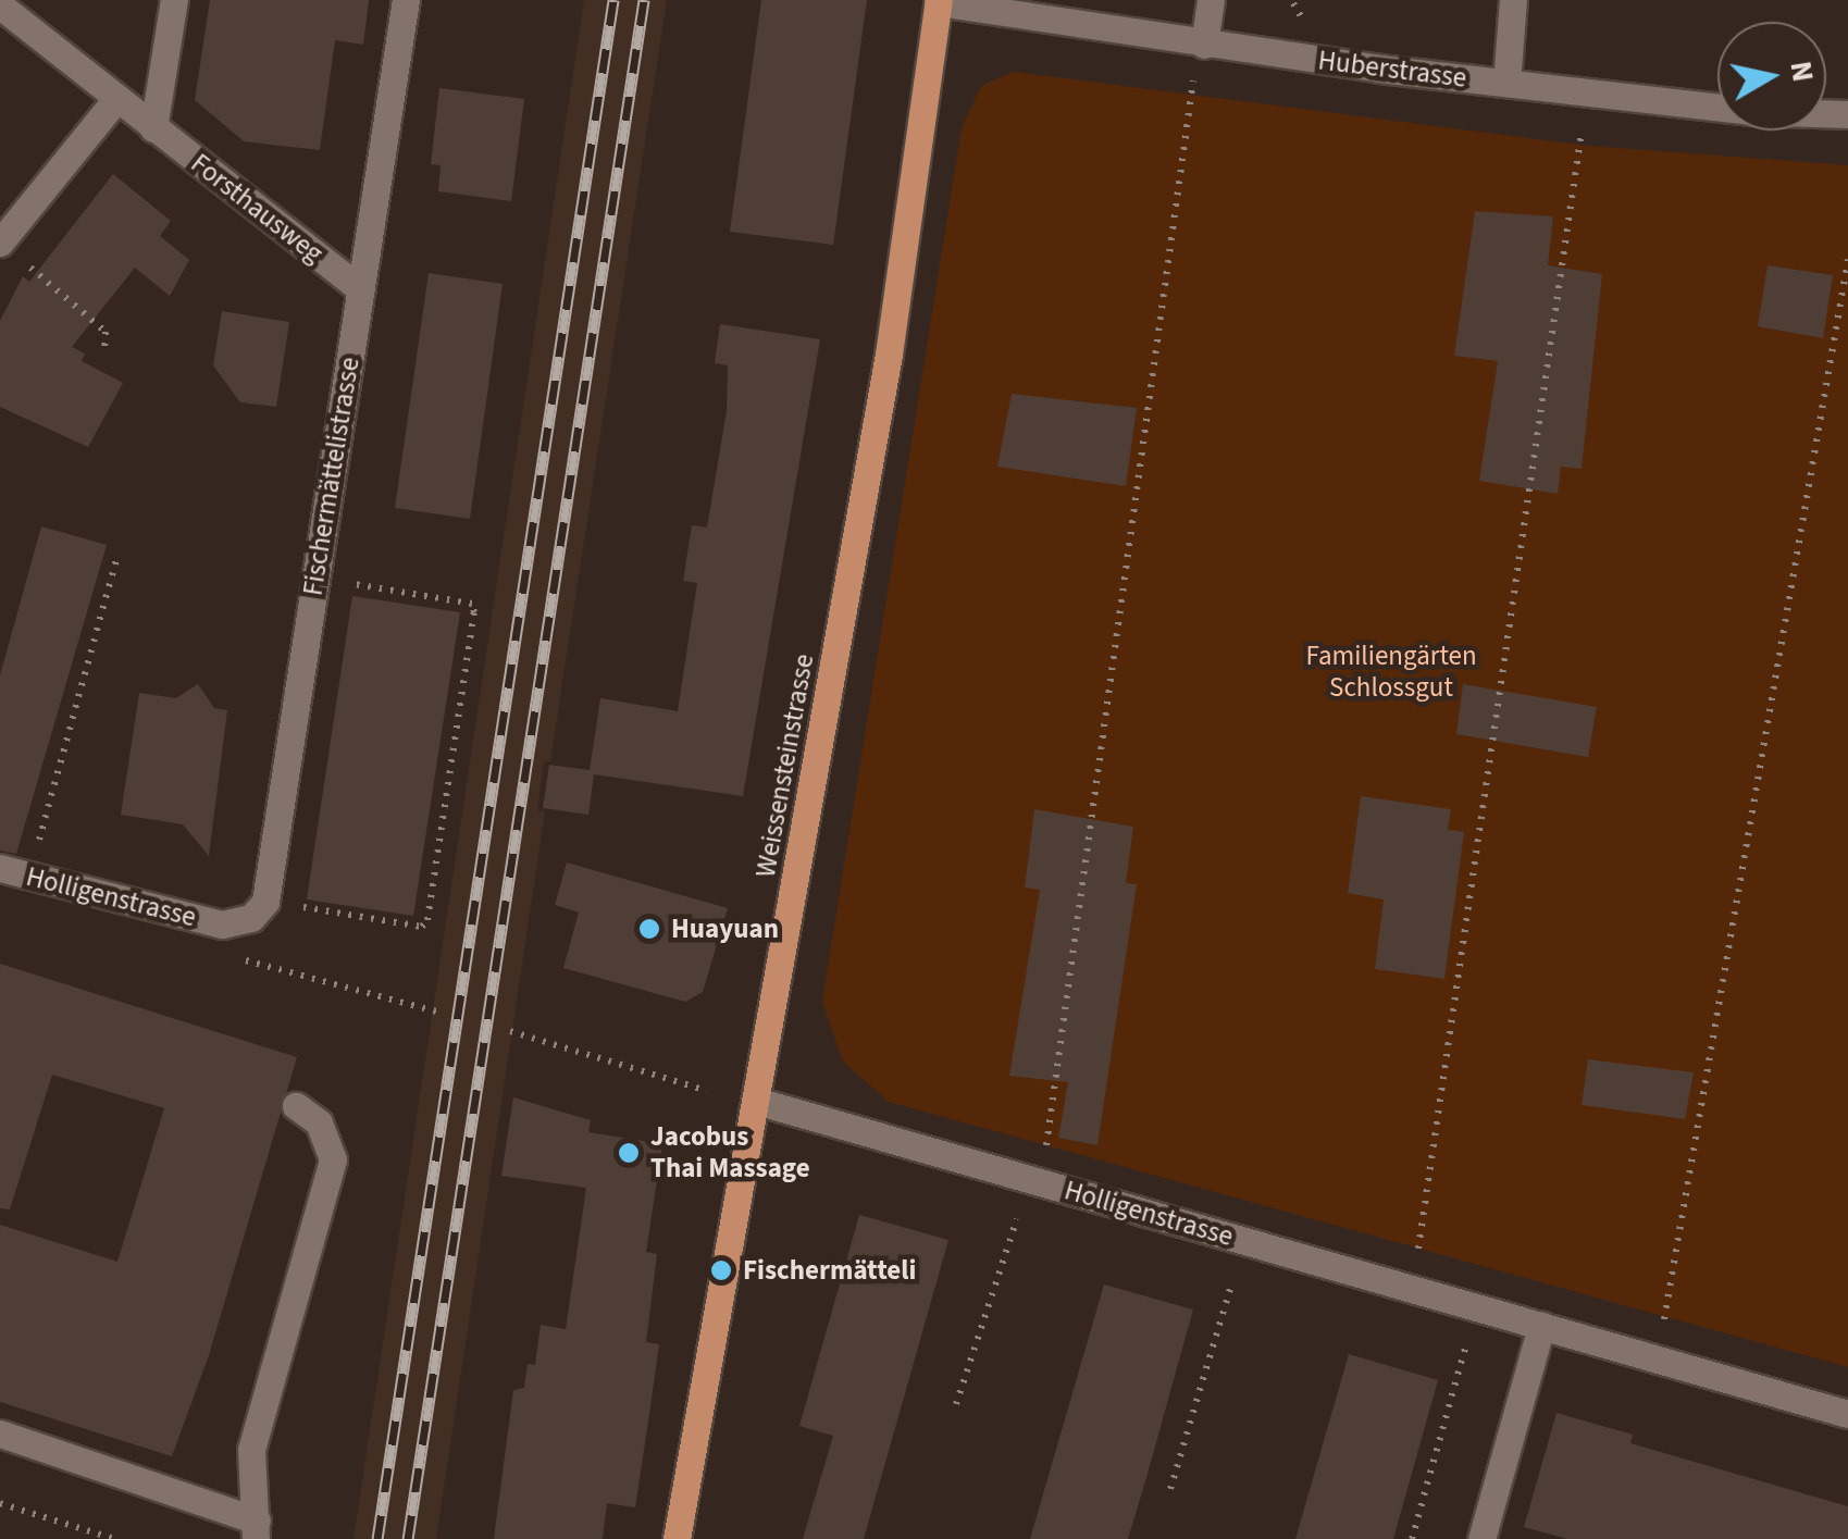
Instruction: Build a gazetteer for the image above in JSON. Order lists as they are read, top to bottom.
{
  "streets": {
    "main road": ["Weissensteinstrasse"],
    "street": [
      "Huberstrasse",
      "Forsthausweg",
      "Fischermättelistrasse",
      "Holligenstrasse"
    ]
  },
  "crossings": [
    ["Huberstrasse", "Weissensteinstrasse"],
    ["Forsthausweg", "Fischermättelistrasse"],
    ["Fischermättelistrasse", "Holligenstrasse"],
    ["Weissensteinstrasse", "Holligenstrasse"]
  ],
  "parks": ["Familiengärten Schlossgut"],
  "places": ["Huayuan", "Jacobus Thai Massage", "Fischermätteli"],
  "north": "right"
}
